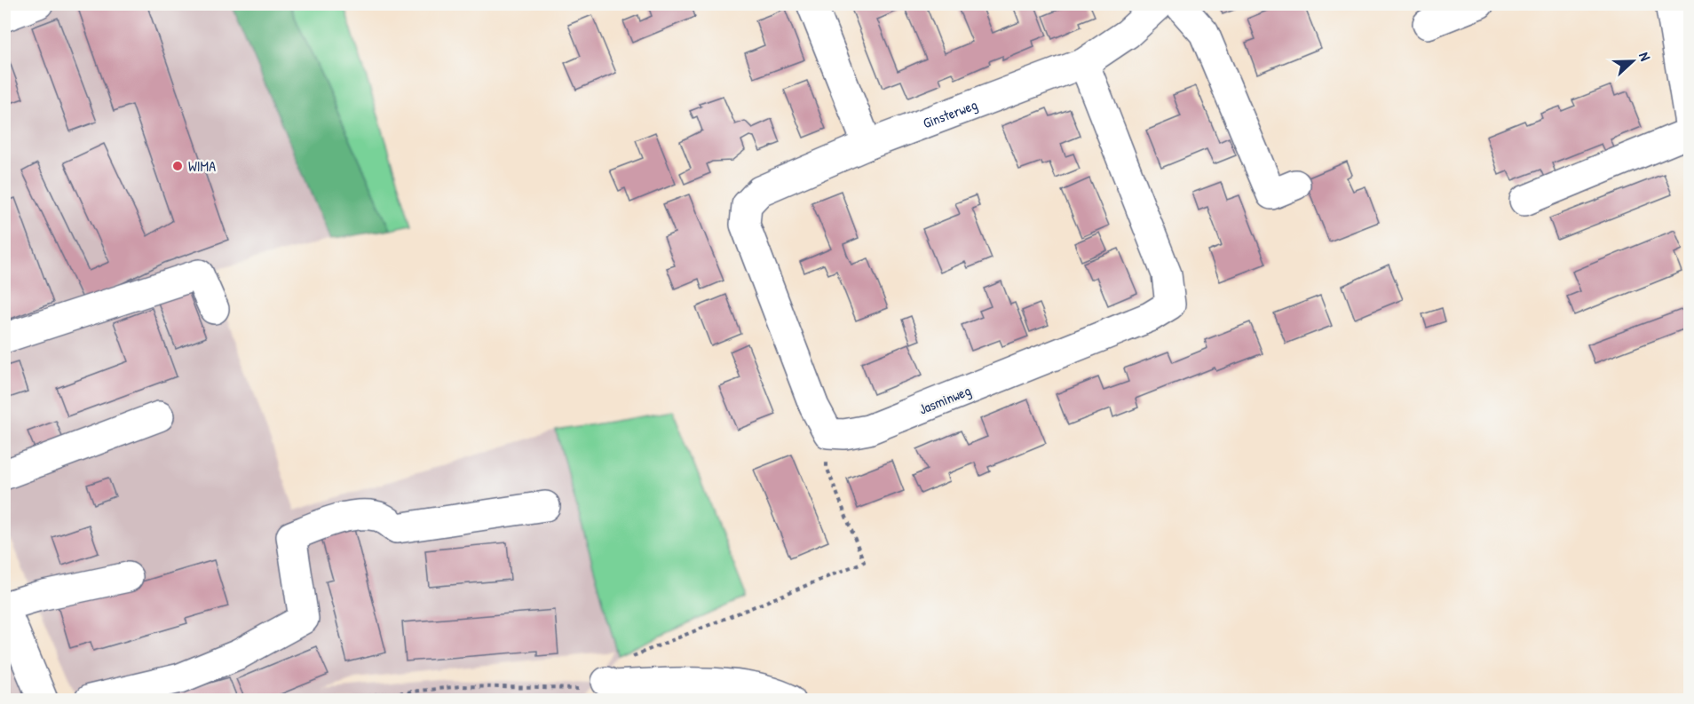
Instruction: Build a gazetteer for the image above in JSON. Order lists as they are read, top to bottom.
{
  "streets": {
    "street": ["Ginsterweg", "Jasminweg"]
  },
  "crossings": [
    ["Ginsterweg", "Jasminweg"]
  ],
  "places": ["WIMA"],
  "north": "right"
}
